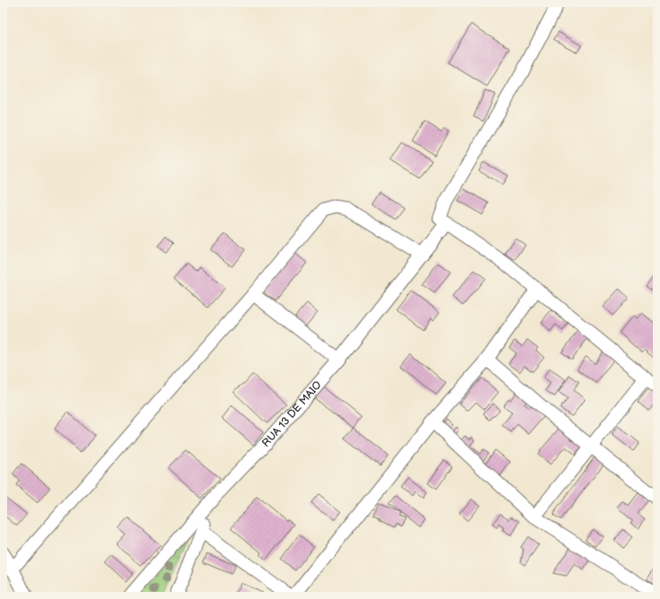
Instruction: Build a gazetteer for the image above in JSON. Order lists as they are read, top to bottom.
{
  "streets": {
    "street": ["RUA 13 DE MAIO"]
  }
}
